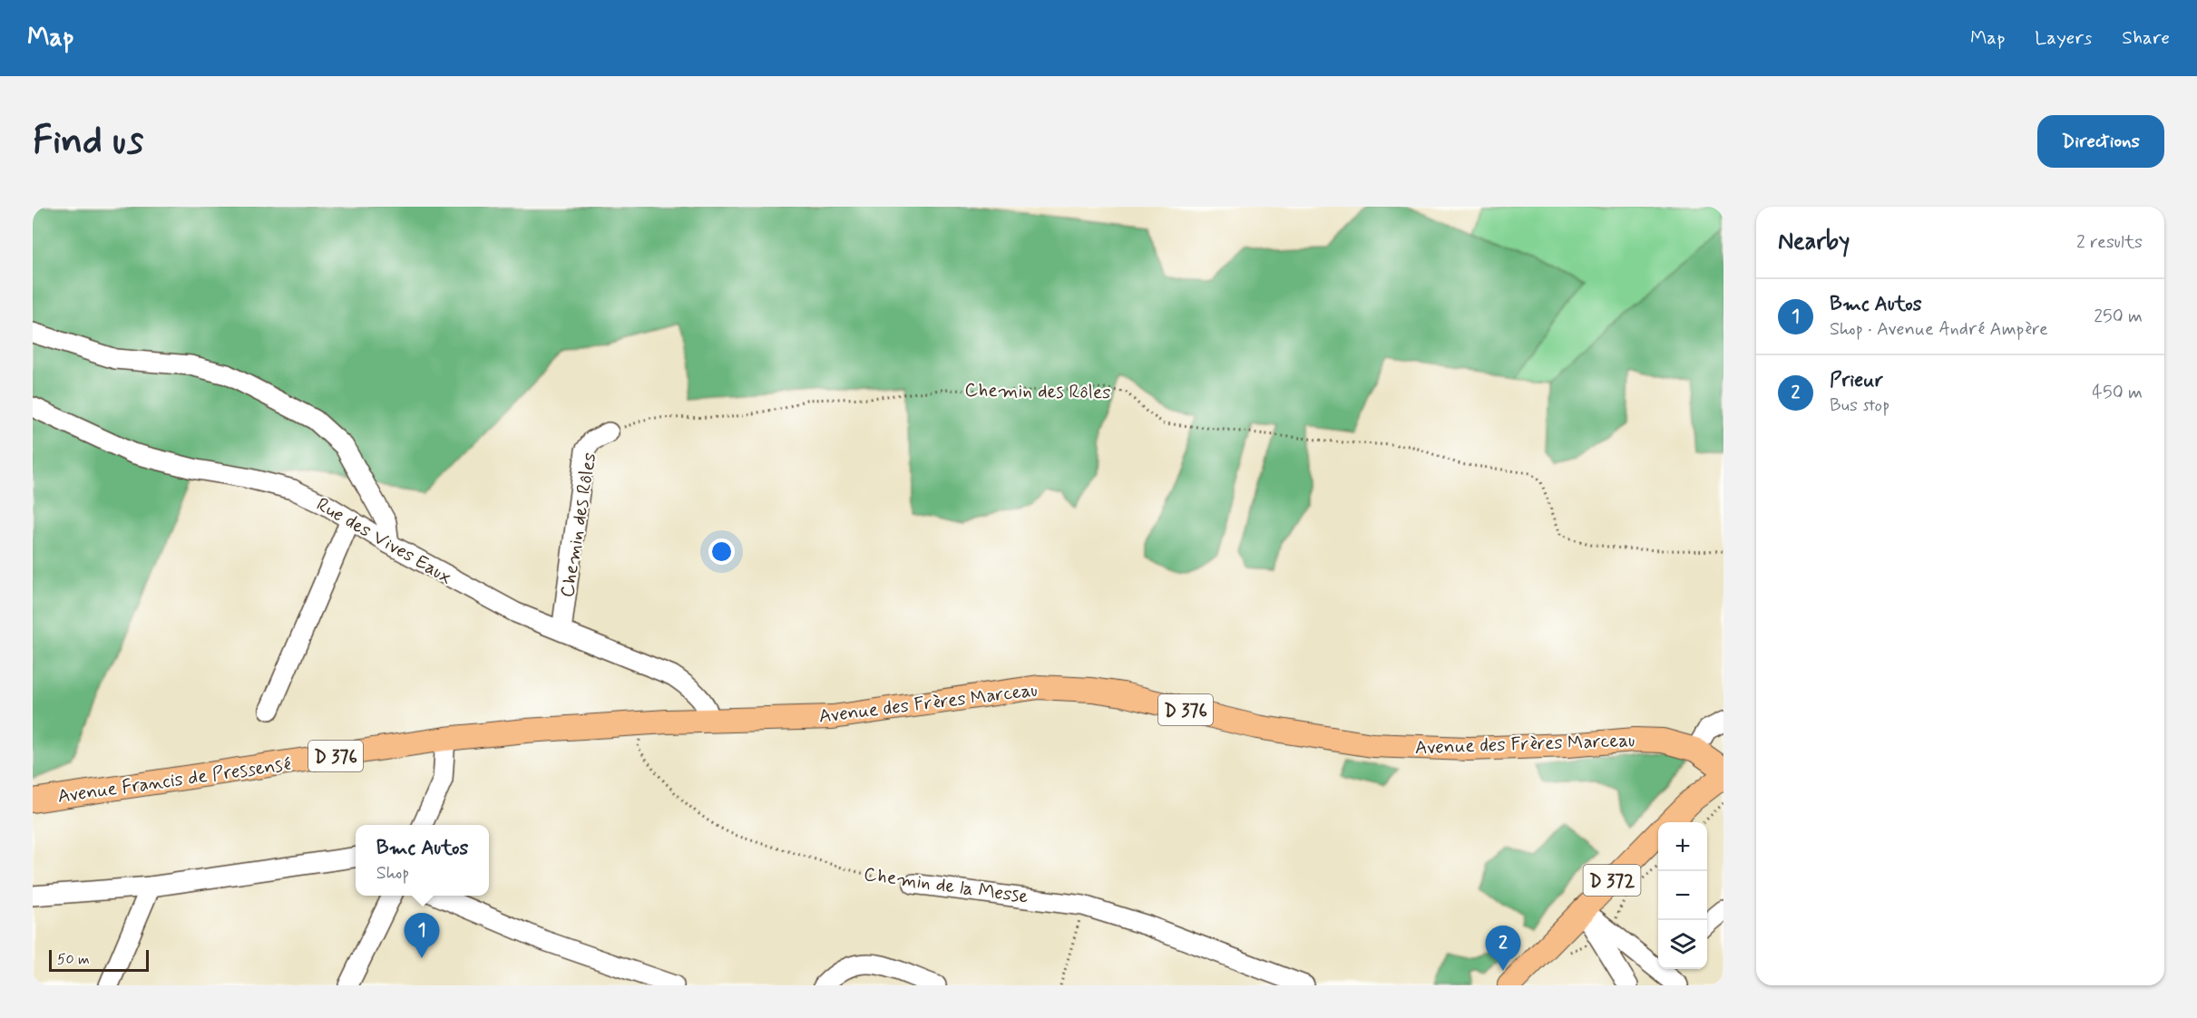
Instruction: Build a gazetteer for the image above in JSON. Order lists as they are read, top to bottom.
{
  "streets": {
    "main road": [
      "Avenue des Frères Marceau",
      "D 376",
      "Avenue Francis de Pressensé",
      "D 372"
    ],
    "street": ["Chemin des Rôles", "Rue des Vives Eaux", "Chemin de la Messe"]
  },
  "crossings": [
    ["Chemin des Rôles", "Rue des Vives Eaux"],
    ["Rue des Vives Eaux", "Avenue des Frères Marceau"],
    ["Avenue des Frères Marceau", "Avenue Francis de Pressensé"],
    ["Avenue des Frères Marceau", "Chemin de la Messe"],
    ["Avenue Francis de Pressensé", "Chemin de la Messe"]
  ],
  "scale_bar": "50 m",
  "page": {
    "header": "Map",
    "nav": ["Map", "Layers", "Share"],
    "buttons": "Directions",
    "title": "Find us",
    "heading": ["Nearby", "2 results"],
    "list": [
      {
        "mark": "1",
        "name": "Bmc Autos",
        "note": "Shop · Avenue André Ampère",
        "value": "250 m"
      },
      {
        "mark": "2",
        "name": "Prieur",
        "note": "Bus stop",
        "value": "450 m"
      }
    ],
    "map_buttons": ["+", "−"],
    "popup": ["Bmc Autos", "Shop"],
    "pins": ["1", "2"],
    "scale": "50 m"
  }
}
